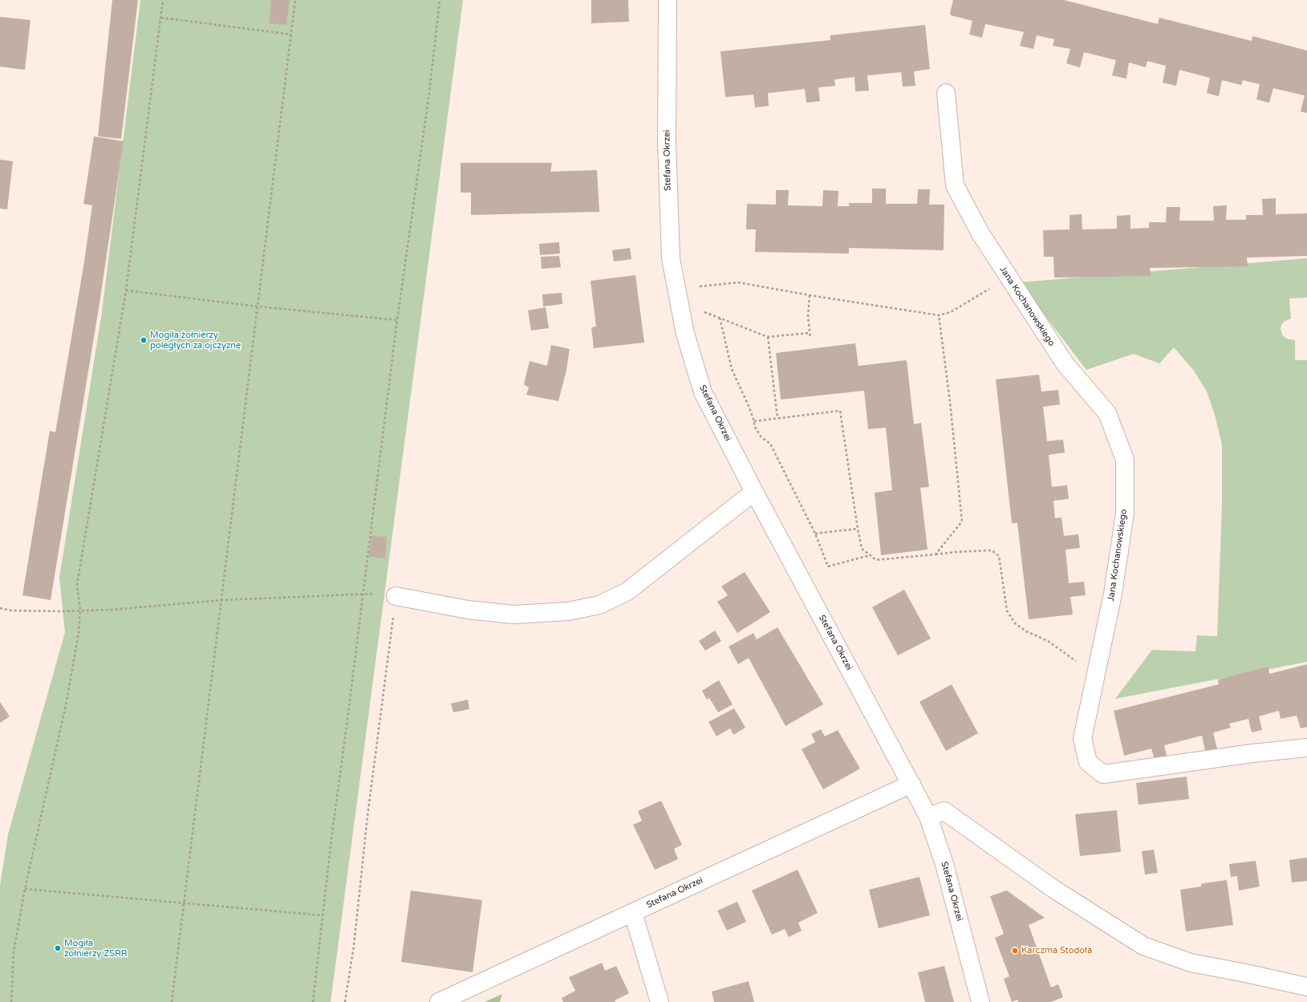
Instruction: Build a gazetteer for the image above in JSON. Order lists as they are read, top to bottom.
{
  "streets": {
    "street": ["Stefana Okrzei", "Jana Kochanowskiego"]
  },
  "places": ["Mogiła żołnierzy poległych za ojczyznę", "Mogiła żołnierzy ZSRR", "Karczma Stodoła"]
}
